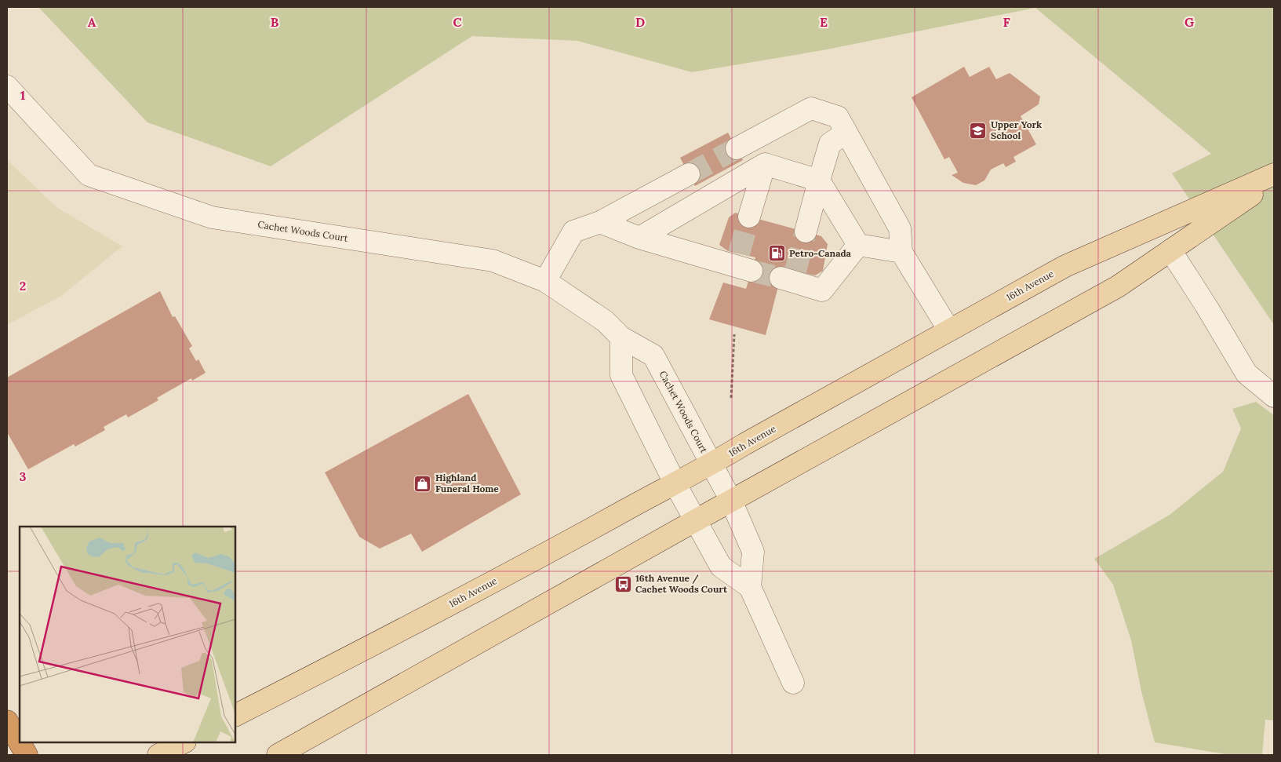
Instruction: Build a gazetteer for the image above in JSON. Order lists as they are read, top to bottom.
{
  "streets": {
    "main road": ["16th Avenue"],
    "street": ["Cachet Woods Court"]
  },
  "crossings": [
    ["Cachet Woods Court", "16th Avenue"]
  ],
  "places": {
    "school or university": ["Upper York School"],
    "fuel station": ["Petro-Canada"],
    "shop": ["Highland Funeral Home"],
    "bus stop": ["16th Avenue / Cachet Woods Court"]
  },
  "grid": {
    "columns": [
      "A",
      "B",
      "C",
      "D",
      "E",
      "F",
      "G"
    ],
    "rows": ["1", "2", "3"]
  }
}
